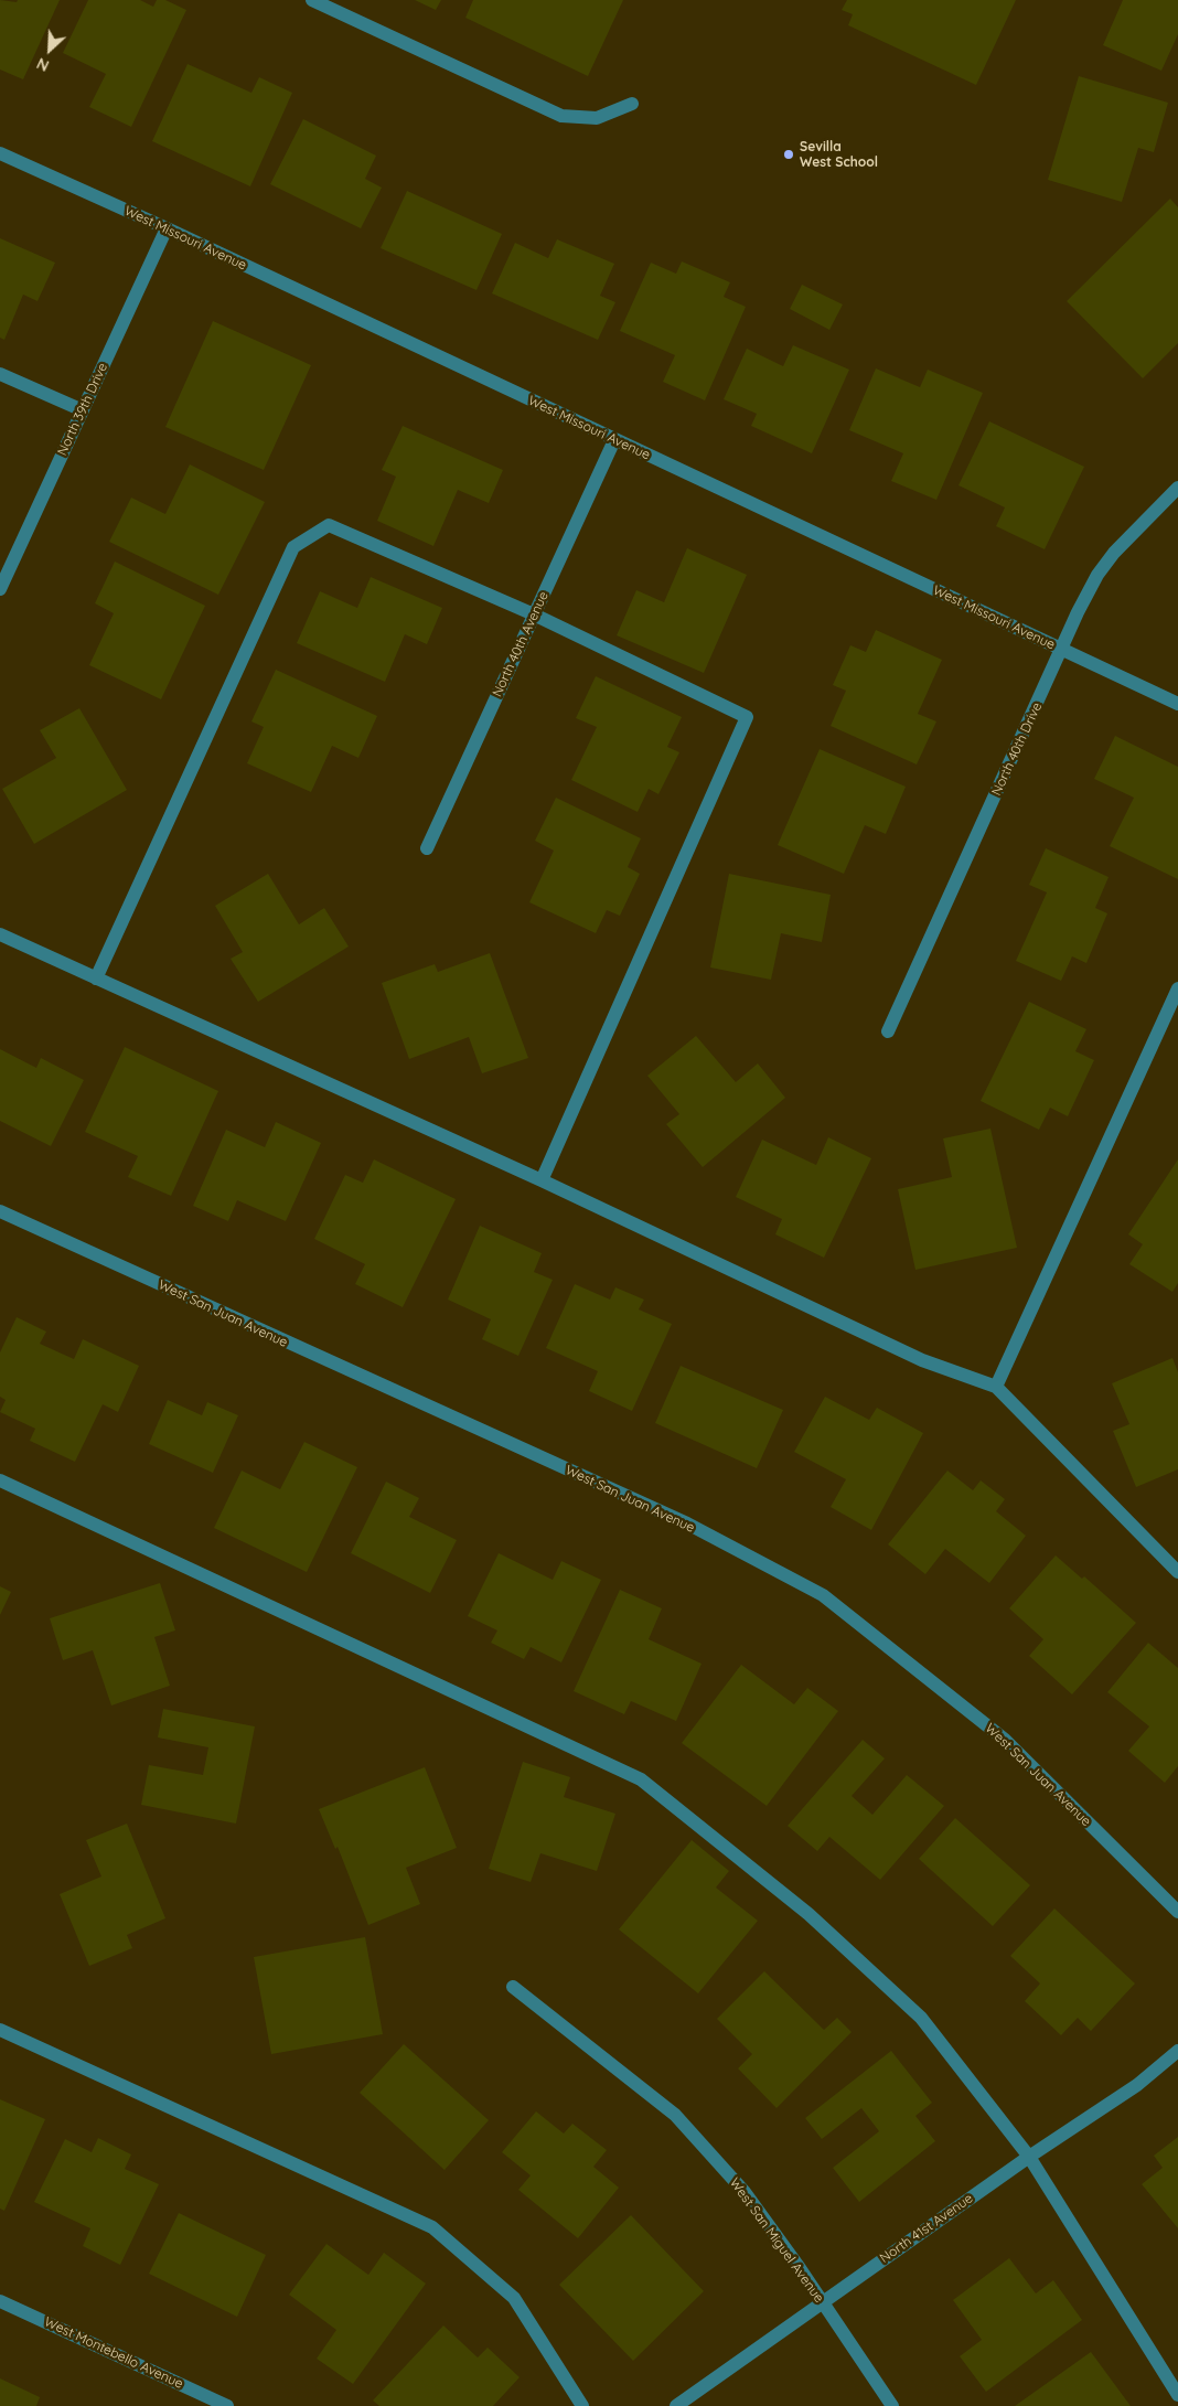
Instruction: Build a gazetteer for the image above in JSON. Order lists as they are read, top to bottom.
{
  "streets": {
    "street": [
      "West Missouri Avenue",
      "North 39th Drive",
      "North 40th Avenue",
      "North 40th Drive",
      "West San Juan Avenue",
      "North 41st Avenue",
      "West San Miguel Avenue",
      "West Montebello Avenue"
    ]
  },
  "crossings": [
    ["West Missouri Avenue", "North 39th Drive"],
    ["West Missouri Avenue", "North 40th Avenue"],
    ["West Missouri Avenue", "North 40th Drive"],
    ["North 41st Avenue", "West San Miguel Avenue"]
  ],
  "places": ["Sevilla West School"],
  "north": "bottom left"
}
